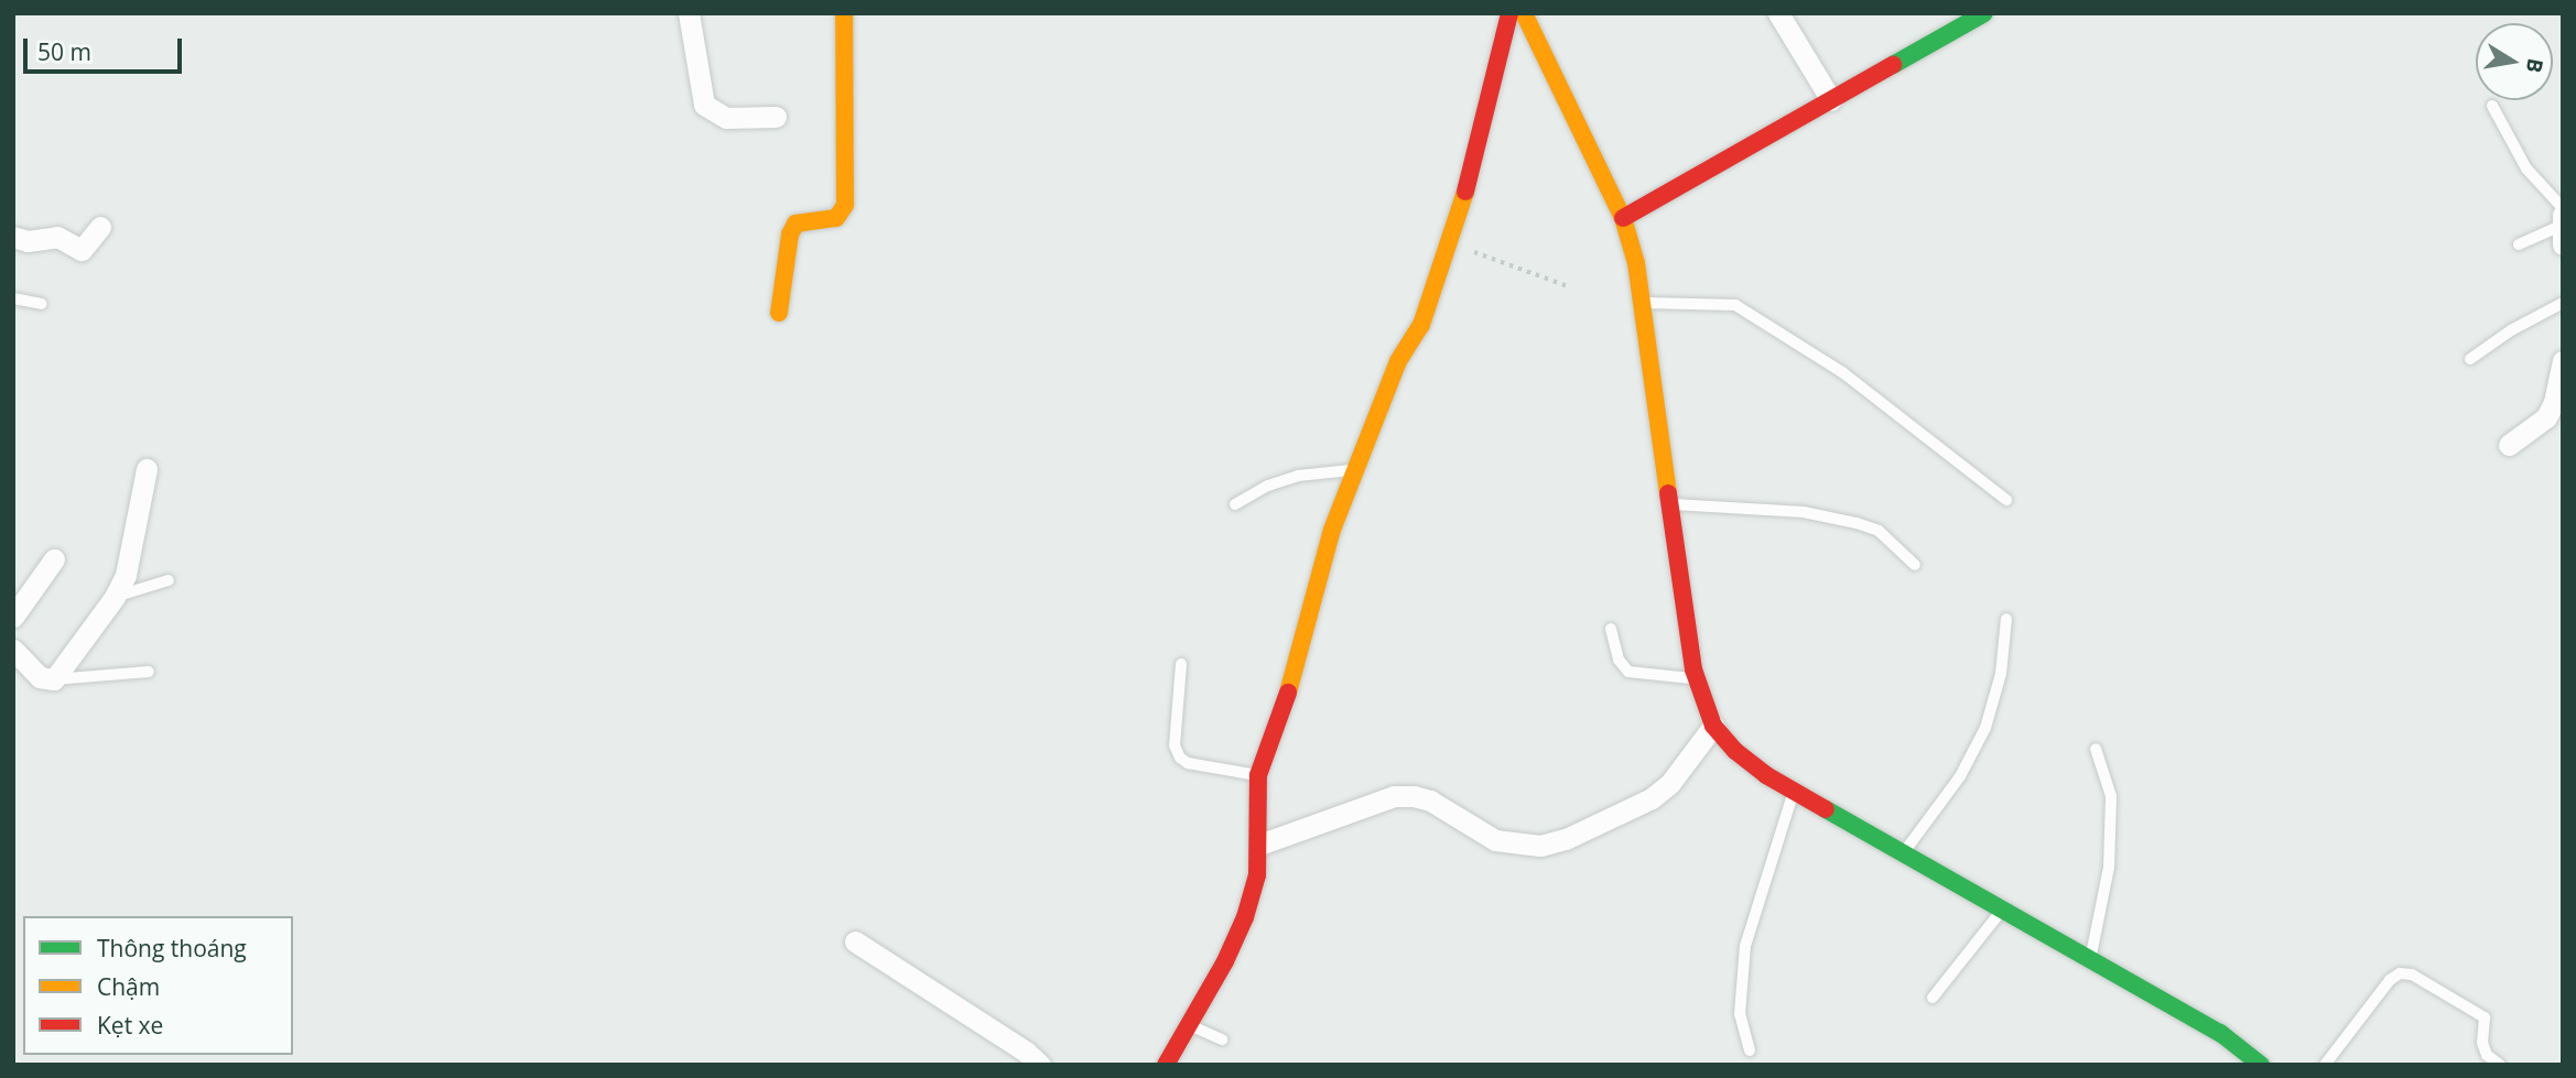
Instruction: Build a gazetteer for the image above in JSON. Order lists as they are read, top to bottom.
{
  "legend": ["Thông thoáng", "Chậm", "Kẹt xe"],
  "scale_bar": "50 m",
  "north": "right"
}
